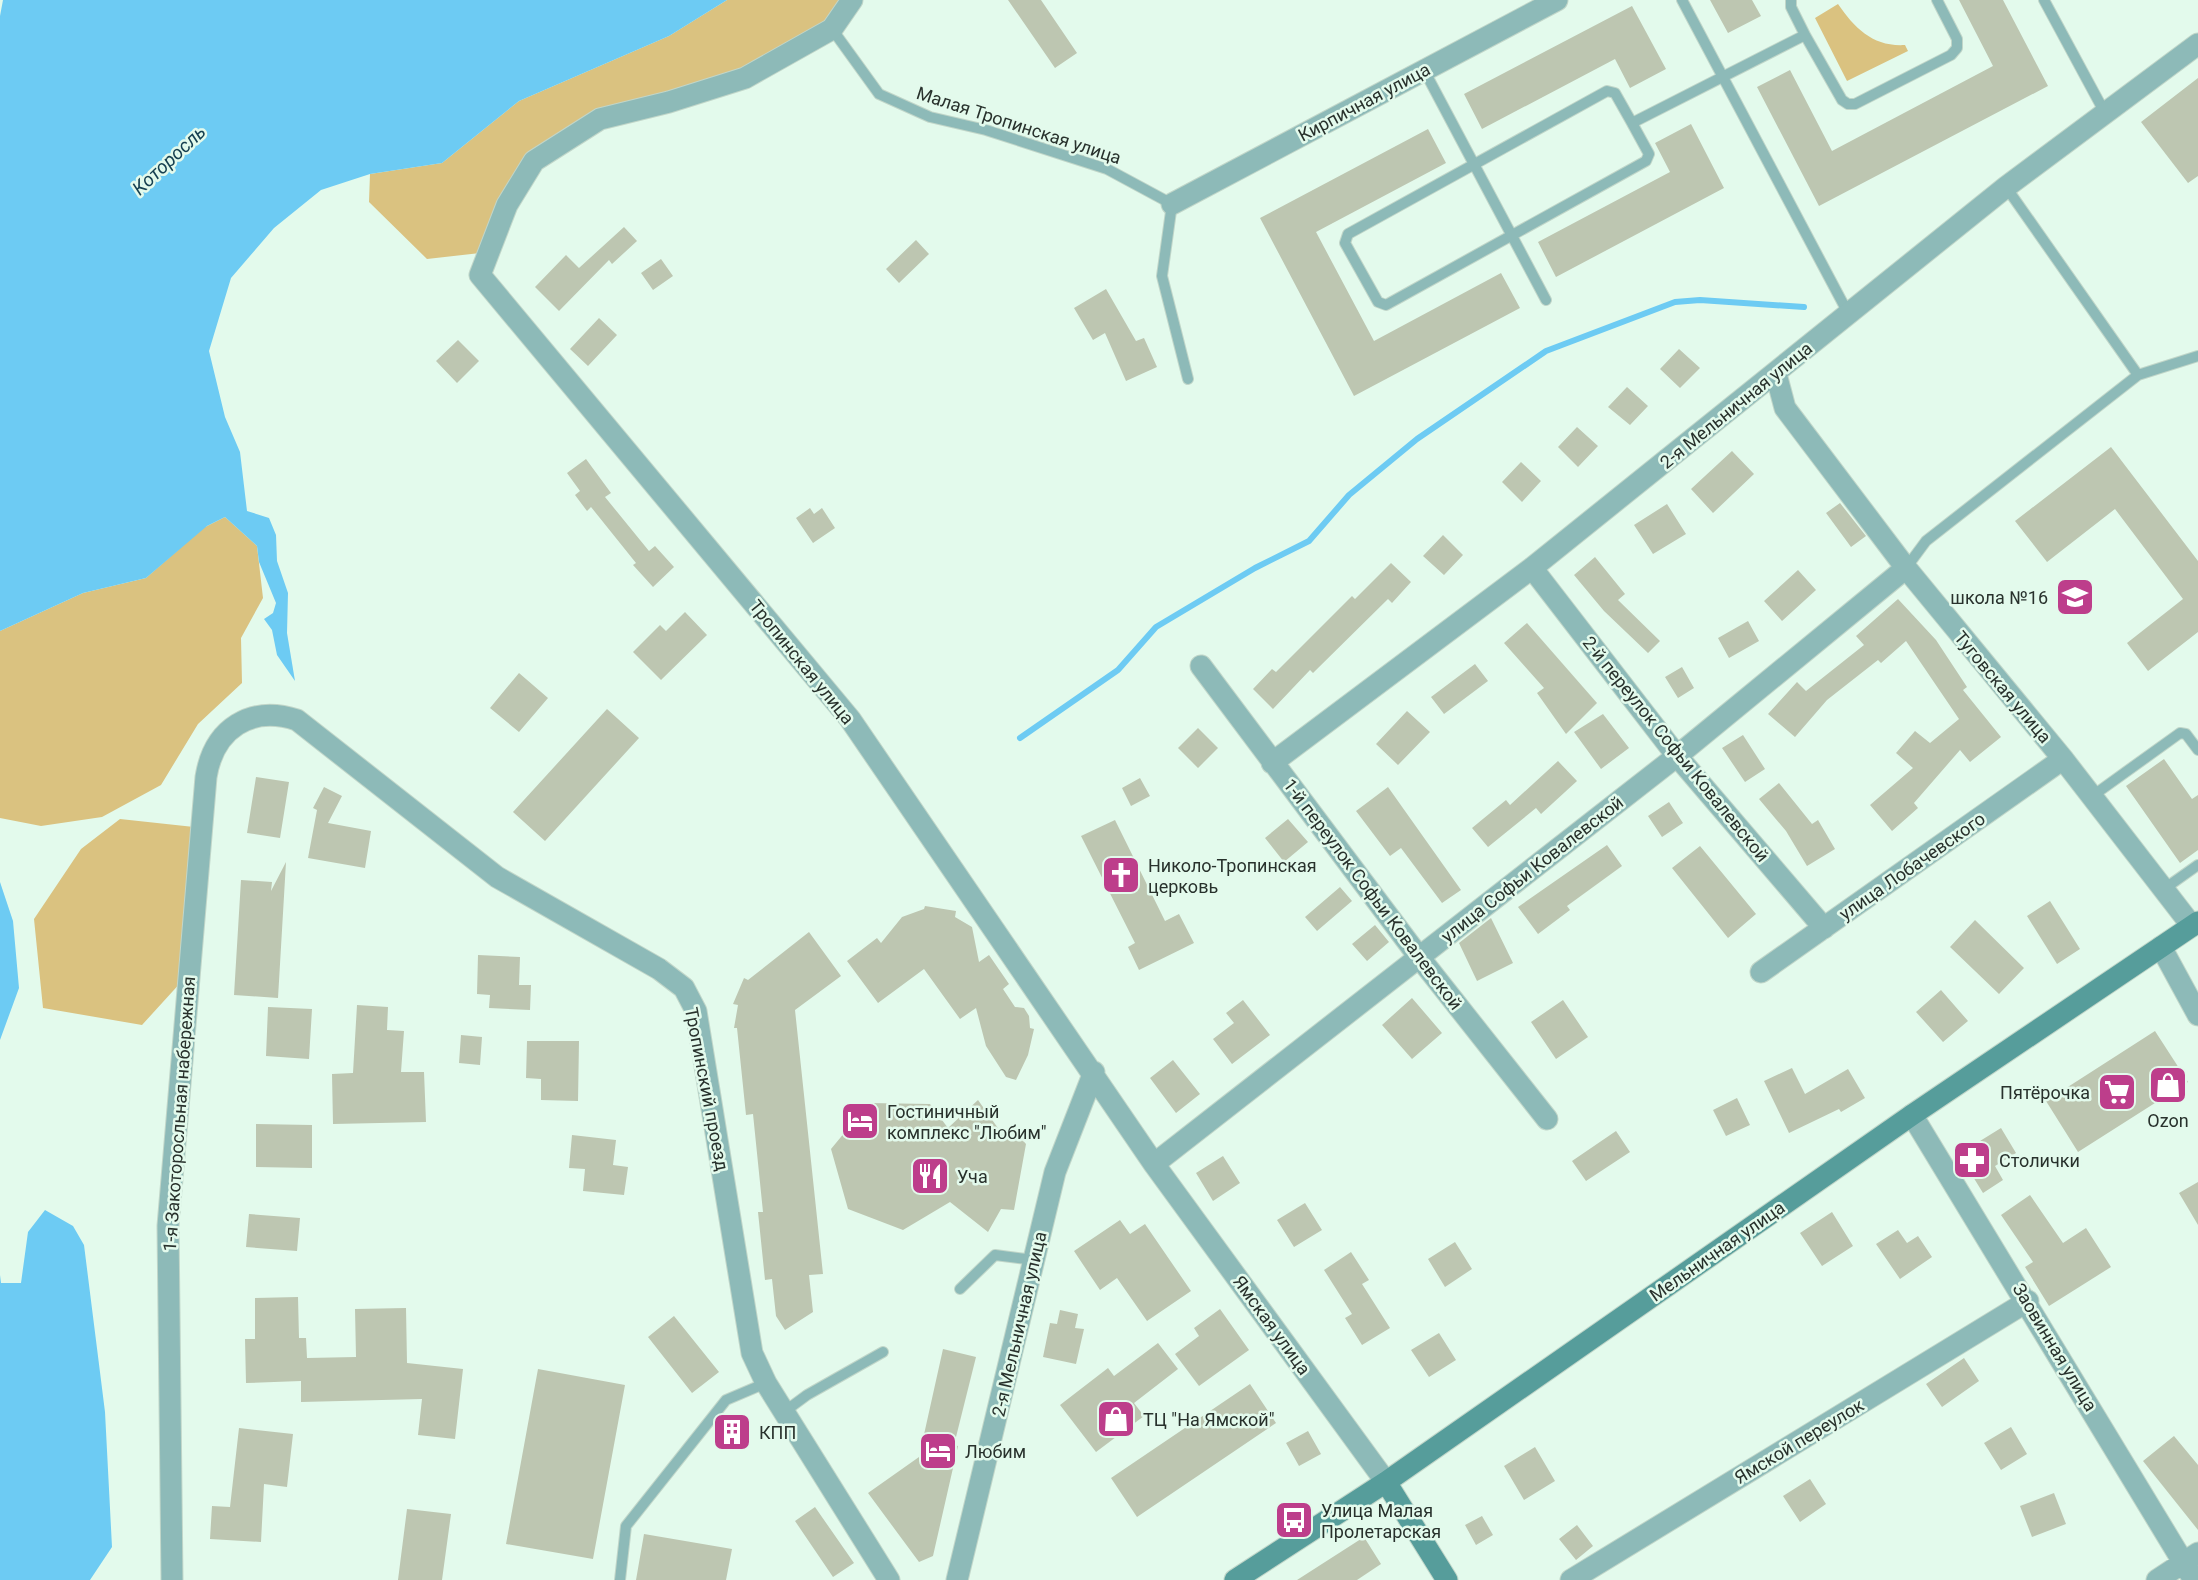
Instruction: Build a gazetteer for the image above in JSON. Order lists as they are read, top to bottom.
{
  "streets": {
    "street": [
      "Кирпичная улица",
      "2-я Мельничная улица",
      "Тропинская улица",
      "Туговская улица",
      "2-й переулок Софьи Ковалевской",
      "улица Лобачевского",
      "улица Софьи Ковалевской",
      "1-й переулок Софьи Ковалевской",
      "Тропинский проезд",
      "1-я Закоторосльная набережная",
      "Мельничная улица",
      "Ямская улица",
      "Заовинная улица",
      "Ямской переулок"
    ],
    "lane": ["Малая Тропинская улица"]
  },
  "crossings": [
    ["Кирпичная улица", "Малая Тропинская улица"],
    ["Малая Тропинская улица", "Тропинская улица"],
    ["2-я Мельничная улица", "Тропинская улица"],
    ["2-я Мельничная улица", "Туговская улица"],
    ["2-я Мельничная улица", "2-й переулок Софьи Ковалевской"],
    ["2-я Мельничная улица", "1-й переулок Софьи Ковалевской"],
    ["2-я Мельничная улица", "Ямская улица"],
    ["Тропинская улица", "Ямская улица"],
    ["Туговская улица", "улица Лобачевского"],
    ["Туговская улица", "улица Софьи Ковалевской"],
    ["Туговская улица", "Мельничная улица"],
    ["2-й переулок Софьи Ковалевской", "улица Лобачевского"],
    ["2-й переулок Софьи Ковалевской", "улица Софьи Ковалевской"],
    ["улица Софьи Ковалевской", "1-й переулок Софьи Ковалевской"],
    ["улица Софьи Ковалевской", "Ямская улица"],
    ["Тропинский проезд", "1-я Закоторосльная набережная"],
    ["Мельничная улица", "Ямская улица"],
    ["Мельничная улица", "Заовинная улица"],
    ["Заовинная улица", "Ямской переулок"]
  ],
  "water": ["Которосль"],
  "places": {
    "school or university": ["школа №16"],
    "church": ["Николо-Тропинская церковь"],
    "shop": ["Ozon", "ТЦ \"На Ямской\""],
    "supermarket": ["Пятёрочка"],
    "hotel": ["Гостиничный комплекс \"Любим\"", "Любим"],
    "pharmacy": ["Столички"],
    "restaurant": ["Уча"],
    "building": ["КПП"],
    "bus stop": ["Улица Малая Пролетарская"]
  }
}
